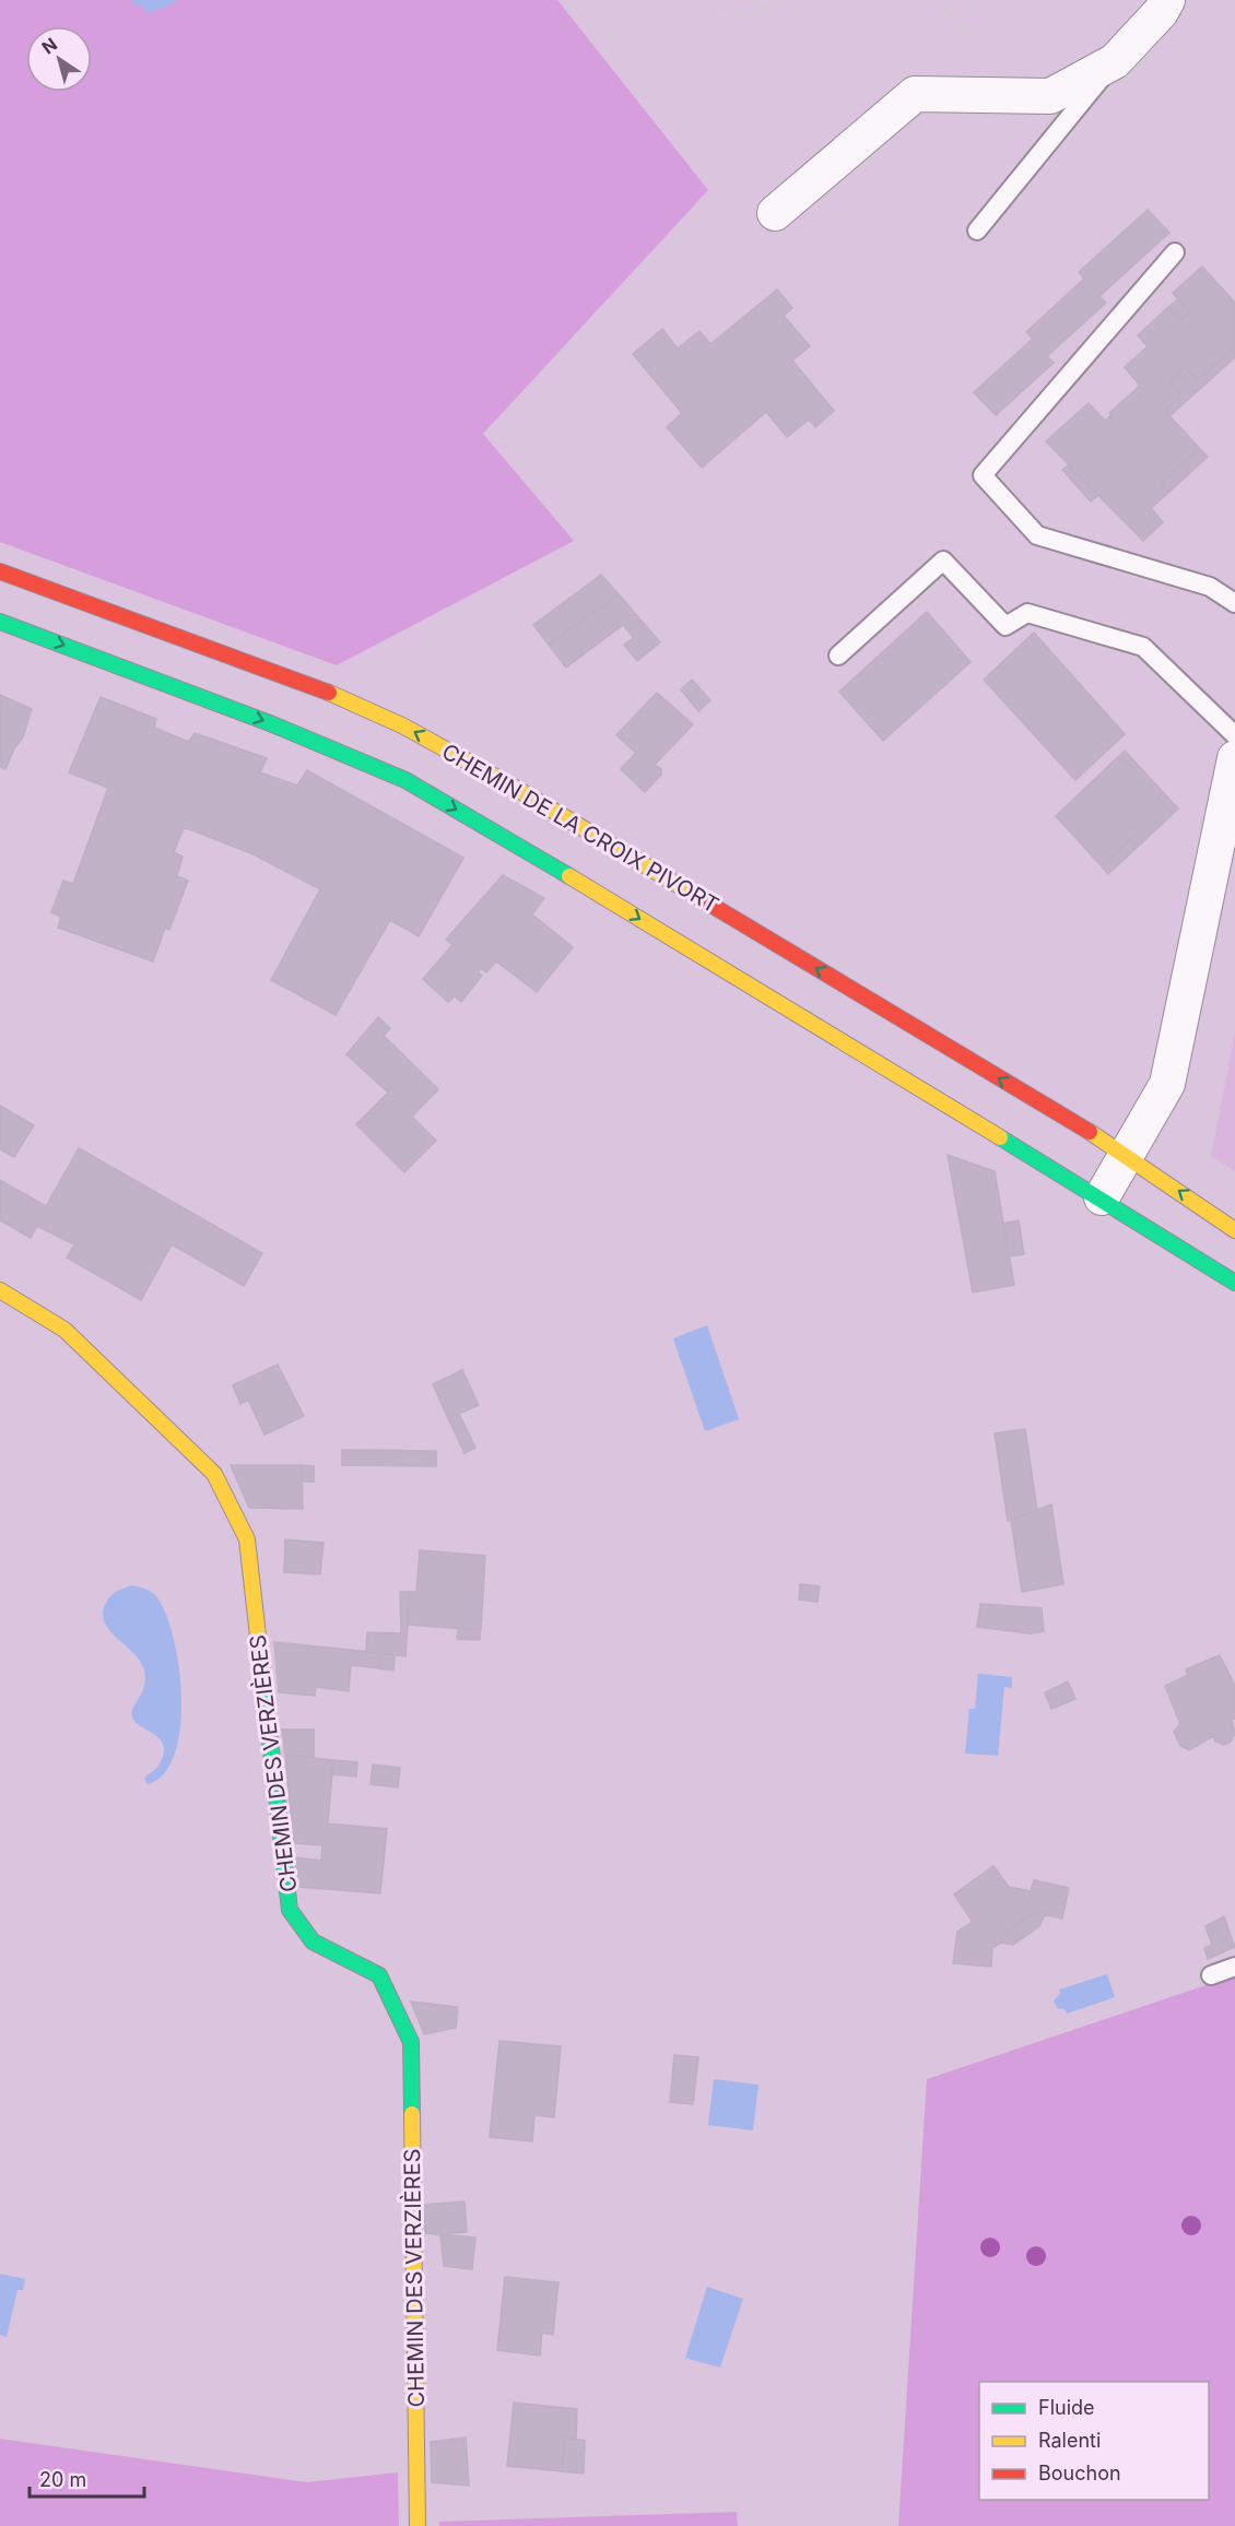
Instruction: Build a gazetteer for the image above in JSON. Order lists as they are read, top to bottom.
{
  "streets": {
    "main road": ["CHEMIN DE LA CROIX PIVORT", "CHEMIN DES VERZIÈRES"]
  },
  "legend": ["Fluide", "Ralenti", "Bouchon"],
  "scale_bar": "20 m",
  "north": "top left"
}
